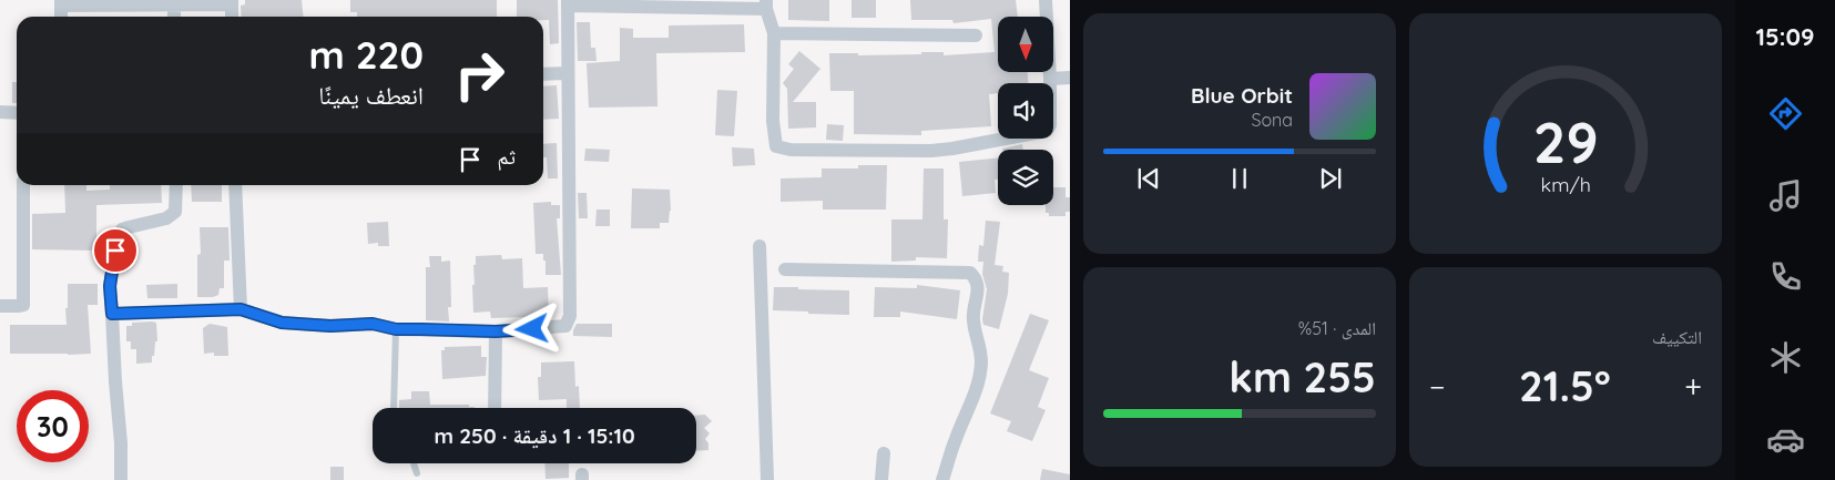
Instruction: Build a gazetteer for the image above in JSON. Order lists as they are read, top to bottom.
{
  "north": "bottom",
  "page": {
    "tabs": "15:09",
    "turn": ["220 m", "انعطف يمينًا"],
    "song": ["Blue Orbit", "Sona"],
    "then": "ثم",
    "tile": [
      "التكييف",
      ["المدى · 51%", "255 km"]
    ],
    "heat": ["−", "21.5°", "+"],
    "limit": "30",
    "trip": "15:10 · 1 دقيقة · 250 m",
    "gauge": ["29", "km/h"]
  }
}
